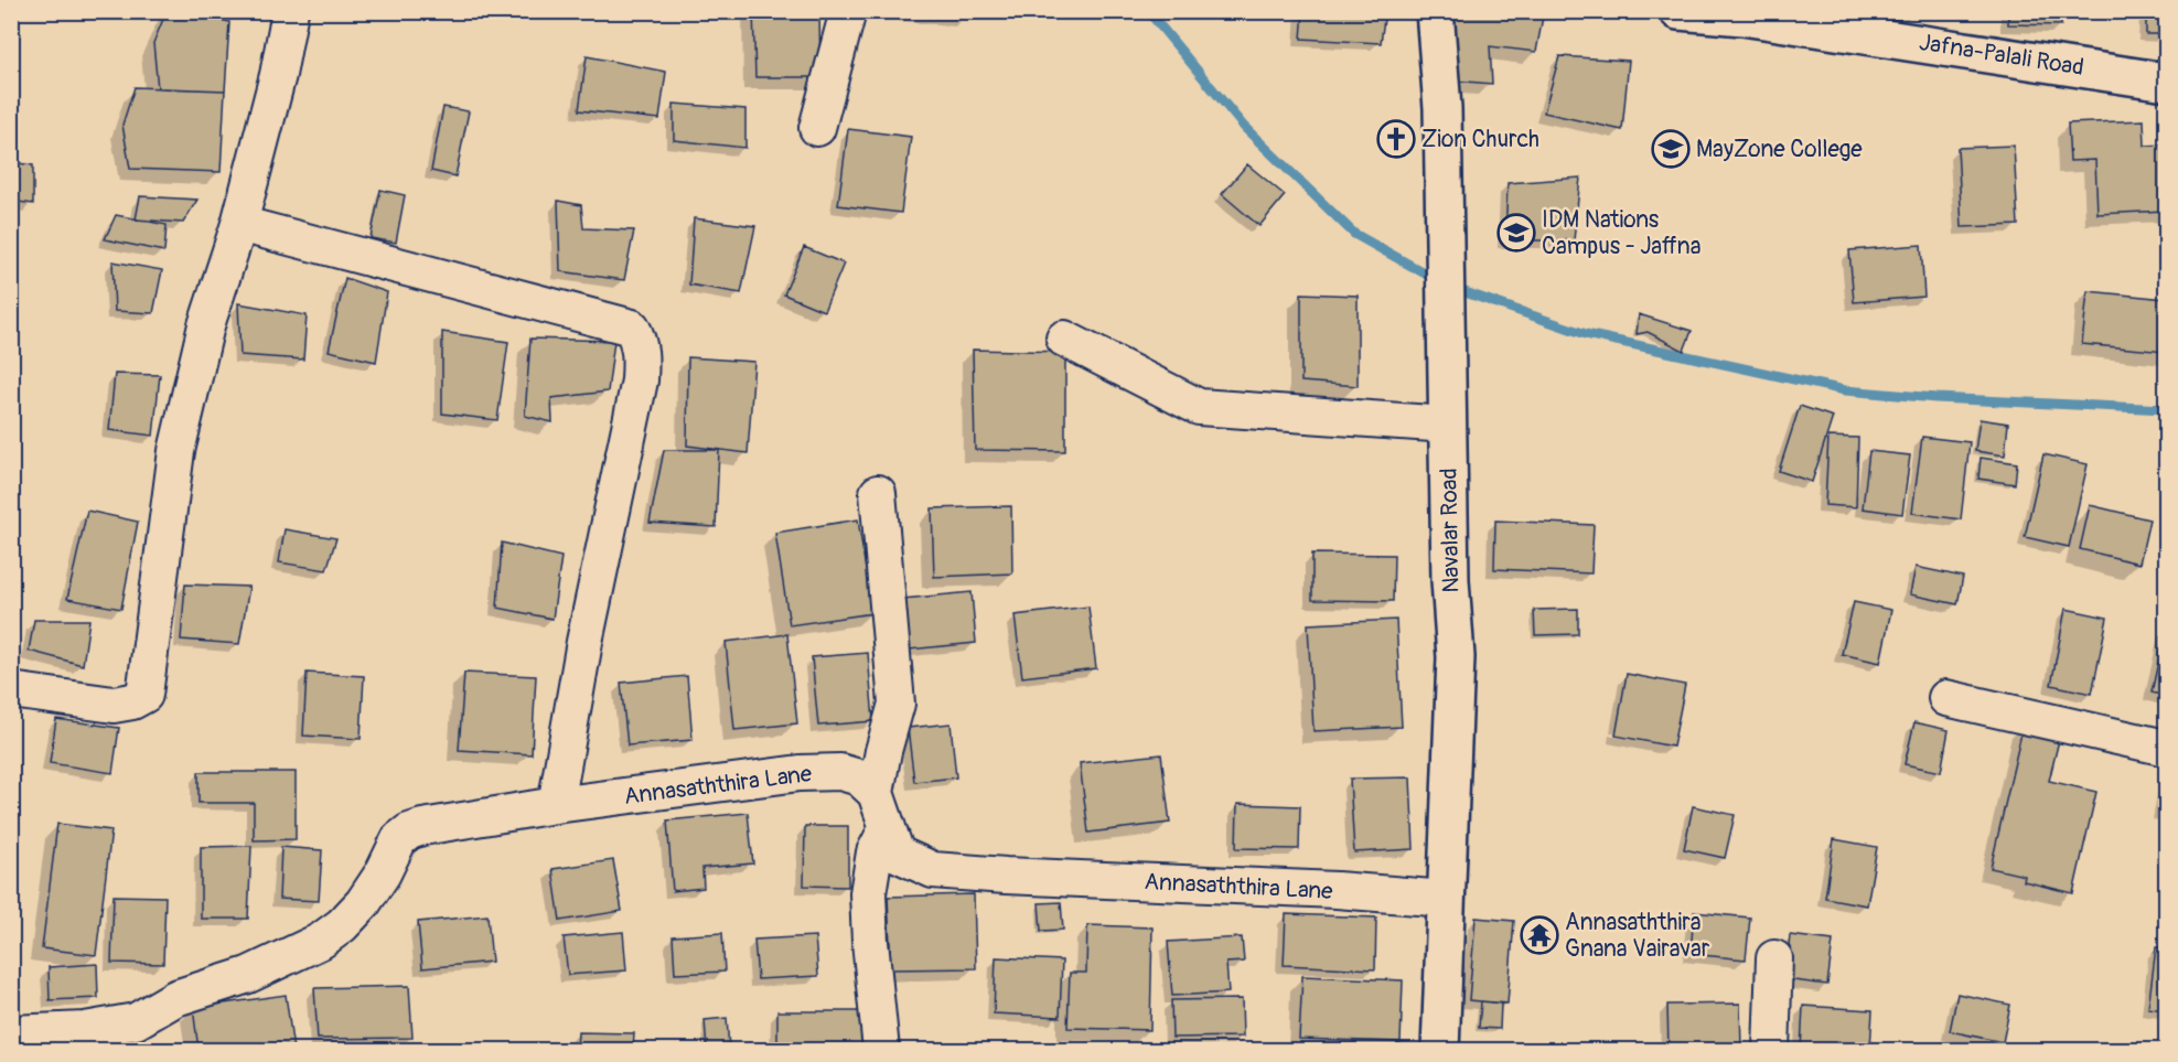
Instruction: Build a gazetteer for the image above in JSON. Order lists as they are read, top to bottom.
{
  "streets": {
    "street": ["Jafna-Palali Road", "Navalar Road", "Annasaththira Lane"]
  },
  "crossings": [
    ["Navalar Road", "Annasaththira Lane"]
  ],
  "places": {
    "church": ["Zion Church"],
    "school or university": ["MayZone College", "IDM Nations Campus - Jaffna"],
    "temple": ["Annasaththira Gnana Vairavar"]
  }
}
